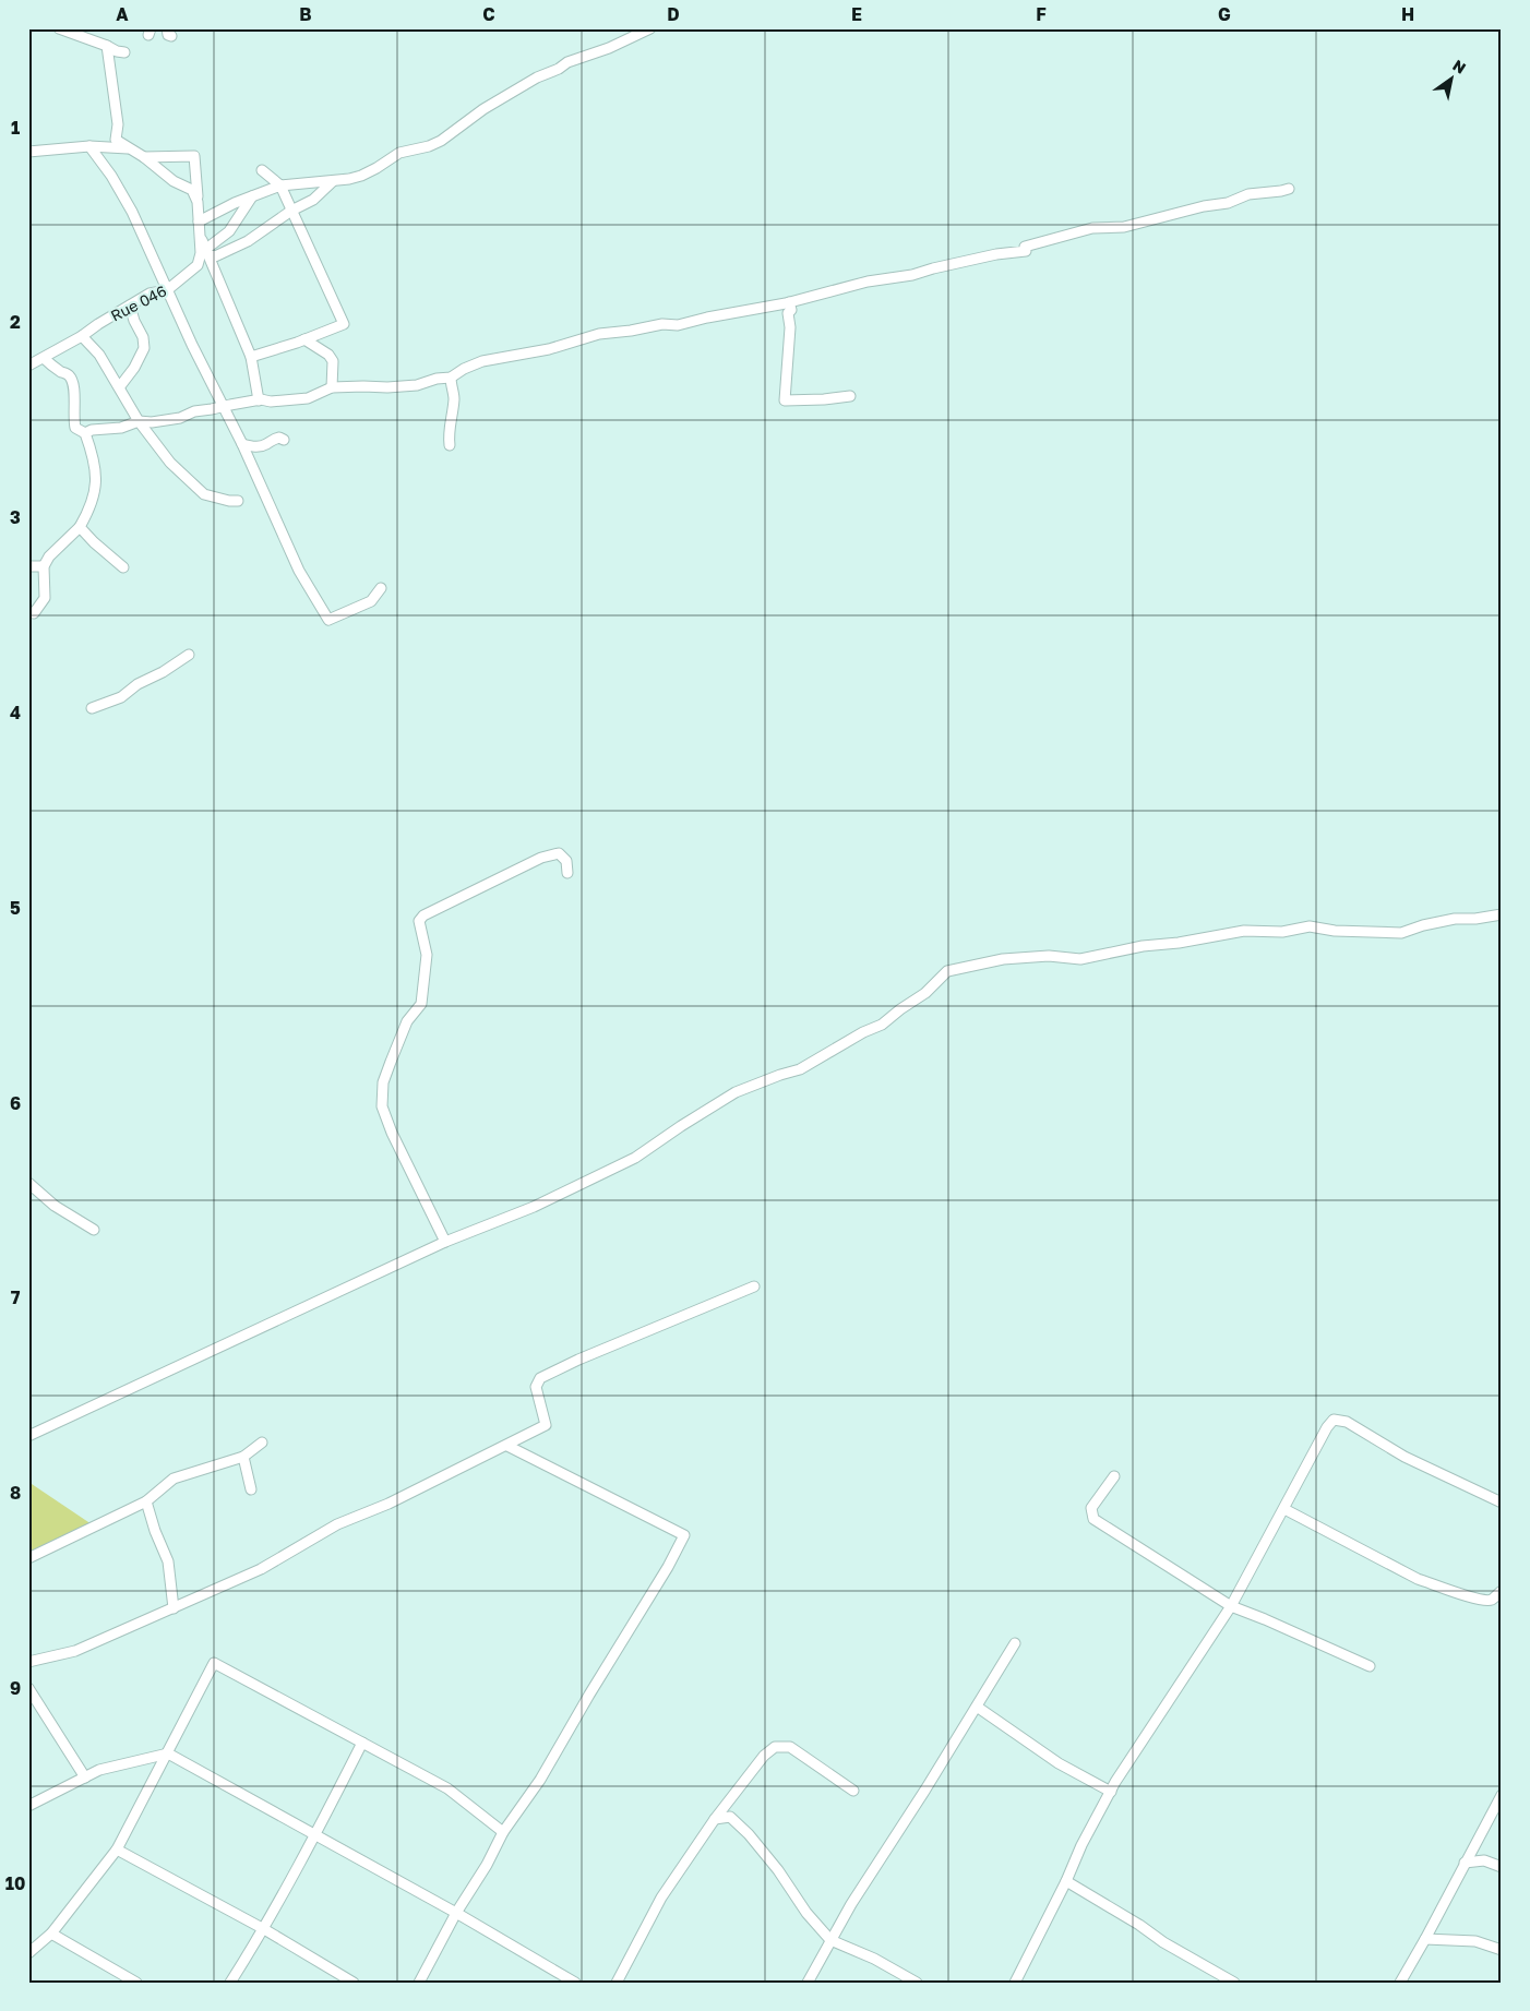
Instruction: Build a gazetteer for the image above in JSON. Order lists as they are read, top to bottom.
{
  "streets": {
    "street": ["Rue 046"]
  },
  "north": "top right",
  "grid": {
    "columns": [
      "A",
      "B",
      "C",
      "D",
      "E",
      "F",
      "G",
      "H"
    ],
    "rows": [
      "1",
      "2",
      "3",
      "4",
      "5",
      "6",
      "7",
      "8",
      "9",
      "10"
    ]
  }
}
